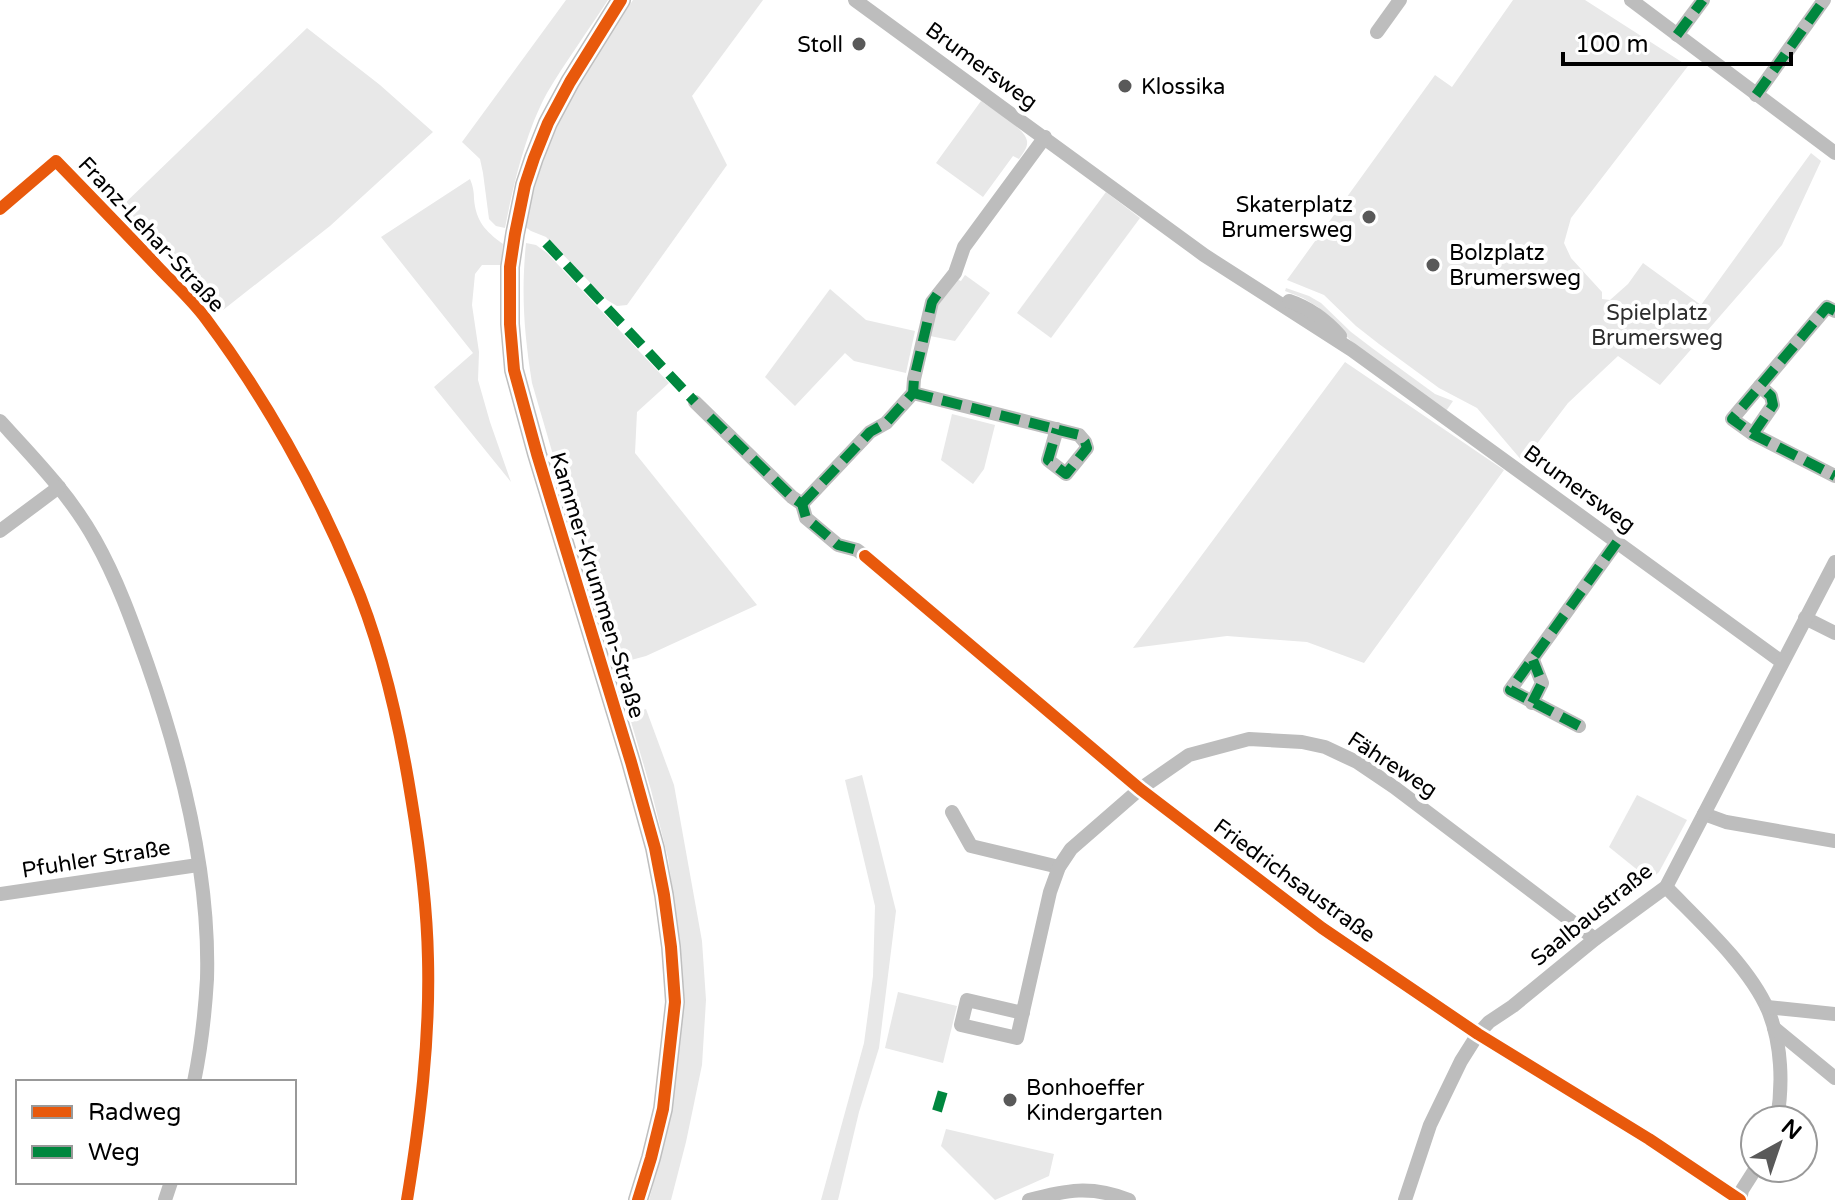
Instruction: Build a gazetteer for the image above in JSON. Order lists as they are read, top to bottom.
{
  "streets": {
    "street": [
      "Brumersweg",
      "Franz-Lehar-Straße",
      "Kammer-Krummen-Straße",
      "Fähreweg",
      "Pfuhler Straße",
      "Friedrichsaustraße",
      "Saalbaustraße"
    ]
  },
  "crossings": [
    ["Brumersweg", "Saalbaustraße"],
    ["Fähreweg", "Friedrichsaustraße"],
    ["Fähreweg", "Saalbaustraße"],
    ["Friedrichsaustraße", "Saalbaustraße"]
  ],
  "parks": ["Spielplatz Brumersweg"],
  "places": [
    "Stoll",
    "Klossika",
    "Skaterplatz Brumersweg",
    "Bolzplatz Brumersweg",
    "Bonhoeffer Kindergarten"
  ],
  "legend": ["Radweg", "Weg"],
  "scale_bar": "100 m",
  "north": "top right"
}
